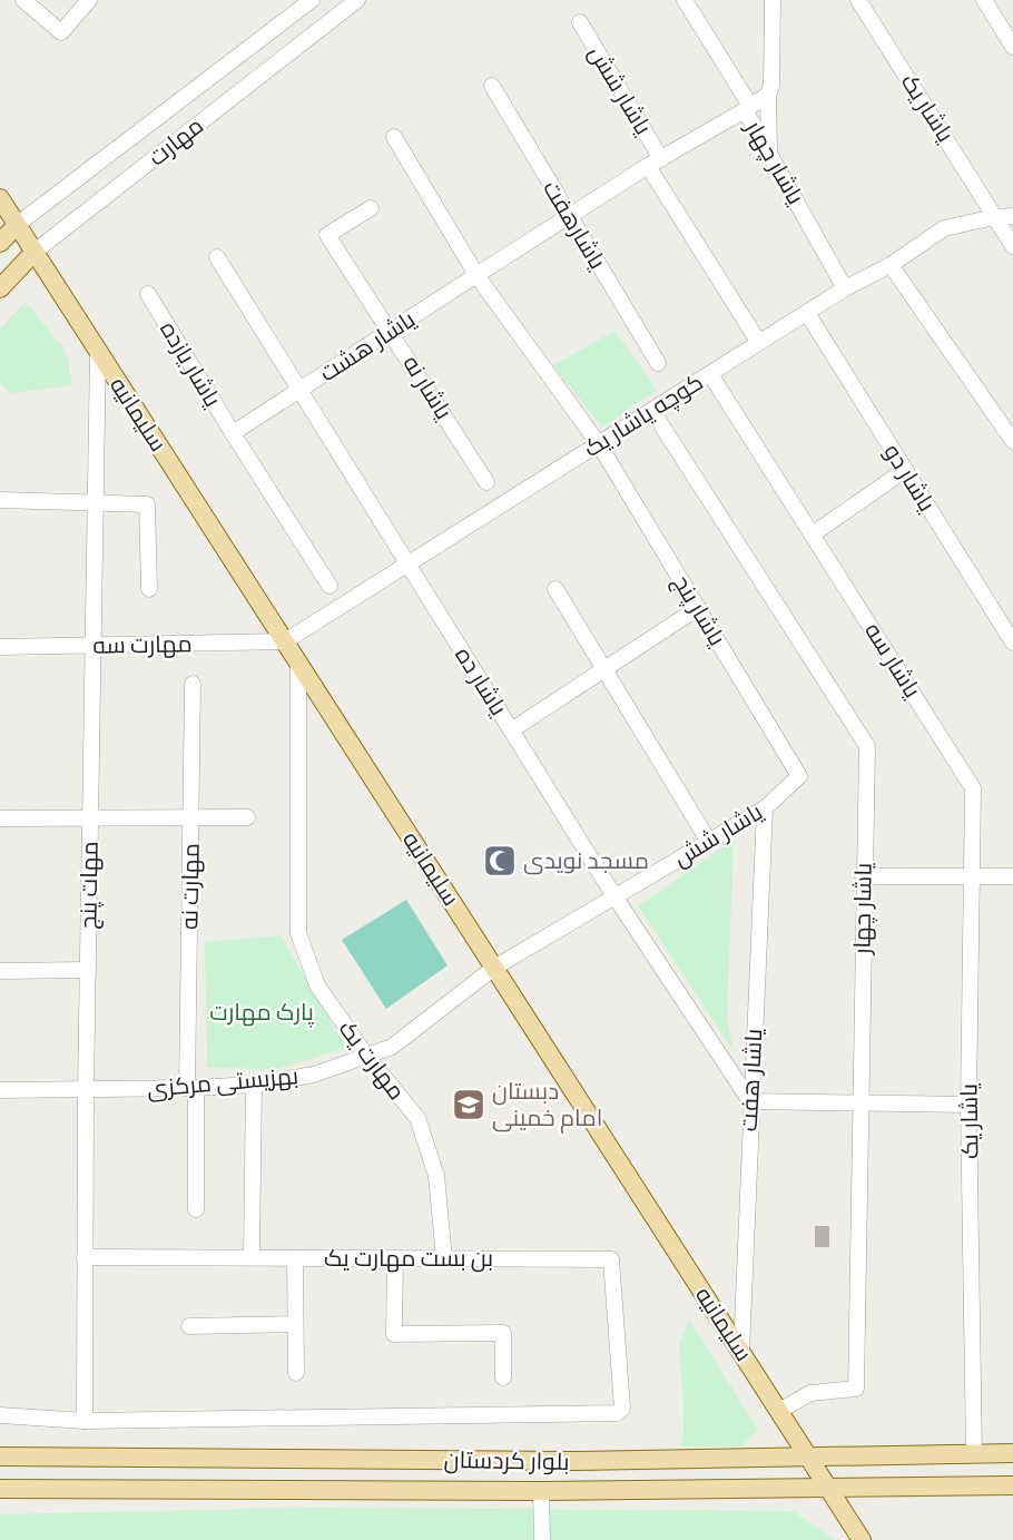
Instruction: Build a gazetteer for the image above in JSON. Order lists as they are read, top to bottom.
{
  "streets": {
    "main road": ["مهارت", "سلیمانیه", "بلوار کردستان"],
    "street": [
      "یاشار شش",
      "یاشار یک",
      "یاشار چهار",
      "یاشارهفت",
      "یاشار هشت",
      "یاشار یازده",
      "یاشار نه",
      "کوچه یاشار یک",
      "یاشار دو",
      "یاشار پنج",
      "مهارت سه",
      "یاشار سه",
      "یاشار ده",
      "مهات پنج",
      "مهارت نه",
      "مهارت یک",
      "یاشار هفت",
      "بهزیستی مرکزی",
      "بن بست مهارت یک"
    ]
  },
  "crossings": [
    ["یاشار شش", "سلیمانیه"],
    ["یاشار شش", "یاشار پنج"],
    ["یاشار شش", "یاشار ده"],
    ["یاشار شش", "یاشار هفت"],
    ["یاشار شش", "بهزیستی مرکزی"],
    ["یاشار یک", "کوچه یاشار یک"],
    ["یاشار یک", "یاشار سه"],
    ["یاشار یک", "بلوار کردستان"],
    ["مهارت", "سلیمانیه"],
    ["یاشار چهار", "سلیمانیه"],
    ["یاشار چهار", "کوچه یاشار یک"],
    ["یاشار هشت", "یاشار یازده"],
    ["یاشار هشت", "یاشار نه"],
    ["یاشار هشت", "یاشار ده"],
    ["سلیمانیه", "کوچه یاشار یک"],
    ["سلیمانیه", "مهارت سه"],
    ["سلیمانیه", "مهات پنج"],
    ["سلیمانیه", "مهارت یک"],
    ["سلیمانیه", "یاشار هفت"],
    ["سلیمانیه", "بهزیستی مرکزی"],
    ["سلیمانیه", "بلوار کردستان"],
    ["کوچه یاشار یک", "یاشار دو"],
    ["کوچه یاشار یک", "یاشار پنج"],
    ["کوچه یاشار یک", "مهارت سه"],
    ["کوچه یاشار یک", "یاشار سه"],
    ["کوچه یاشار یک", "یاشار ده"],
    ["مهارت سه", "مهات پنج"],
    ["یاشار ده", "یاشار هفت"],
    ["مهات پنج", "بهزیستی مرکزی"],
    ["مهات پنج", "بن بست مهارت یک"],
    ["مهارت نه", "بهزیستی مرکزی"],
    ["مهارت یک", "بهزیستی مرکزی"],
    ["مهارت یک", "بن بست مهارت یک"]
  ],
  "parks": ["پارک مهارت"],
  "places": {
    "mosque": ["مسجد نویدی"],
    "school or university": ["دبستان امام خمینی"]
  }
}
